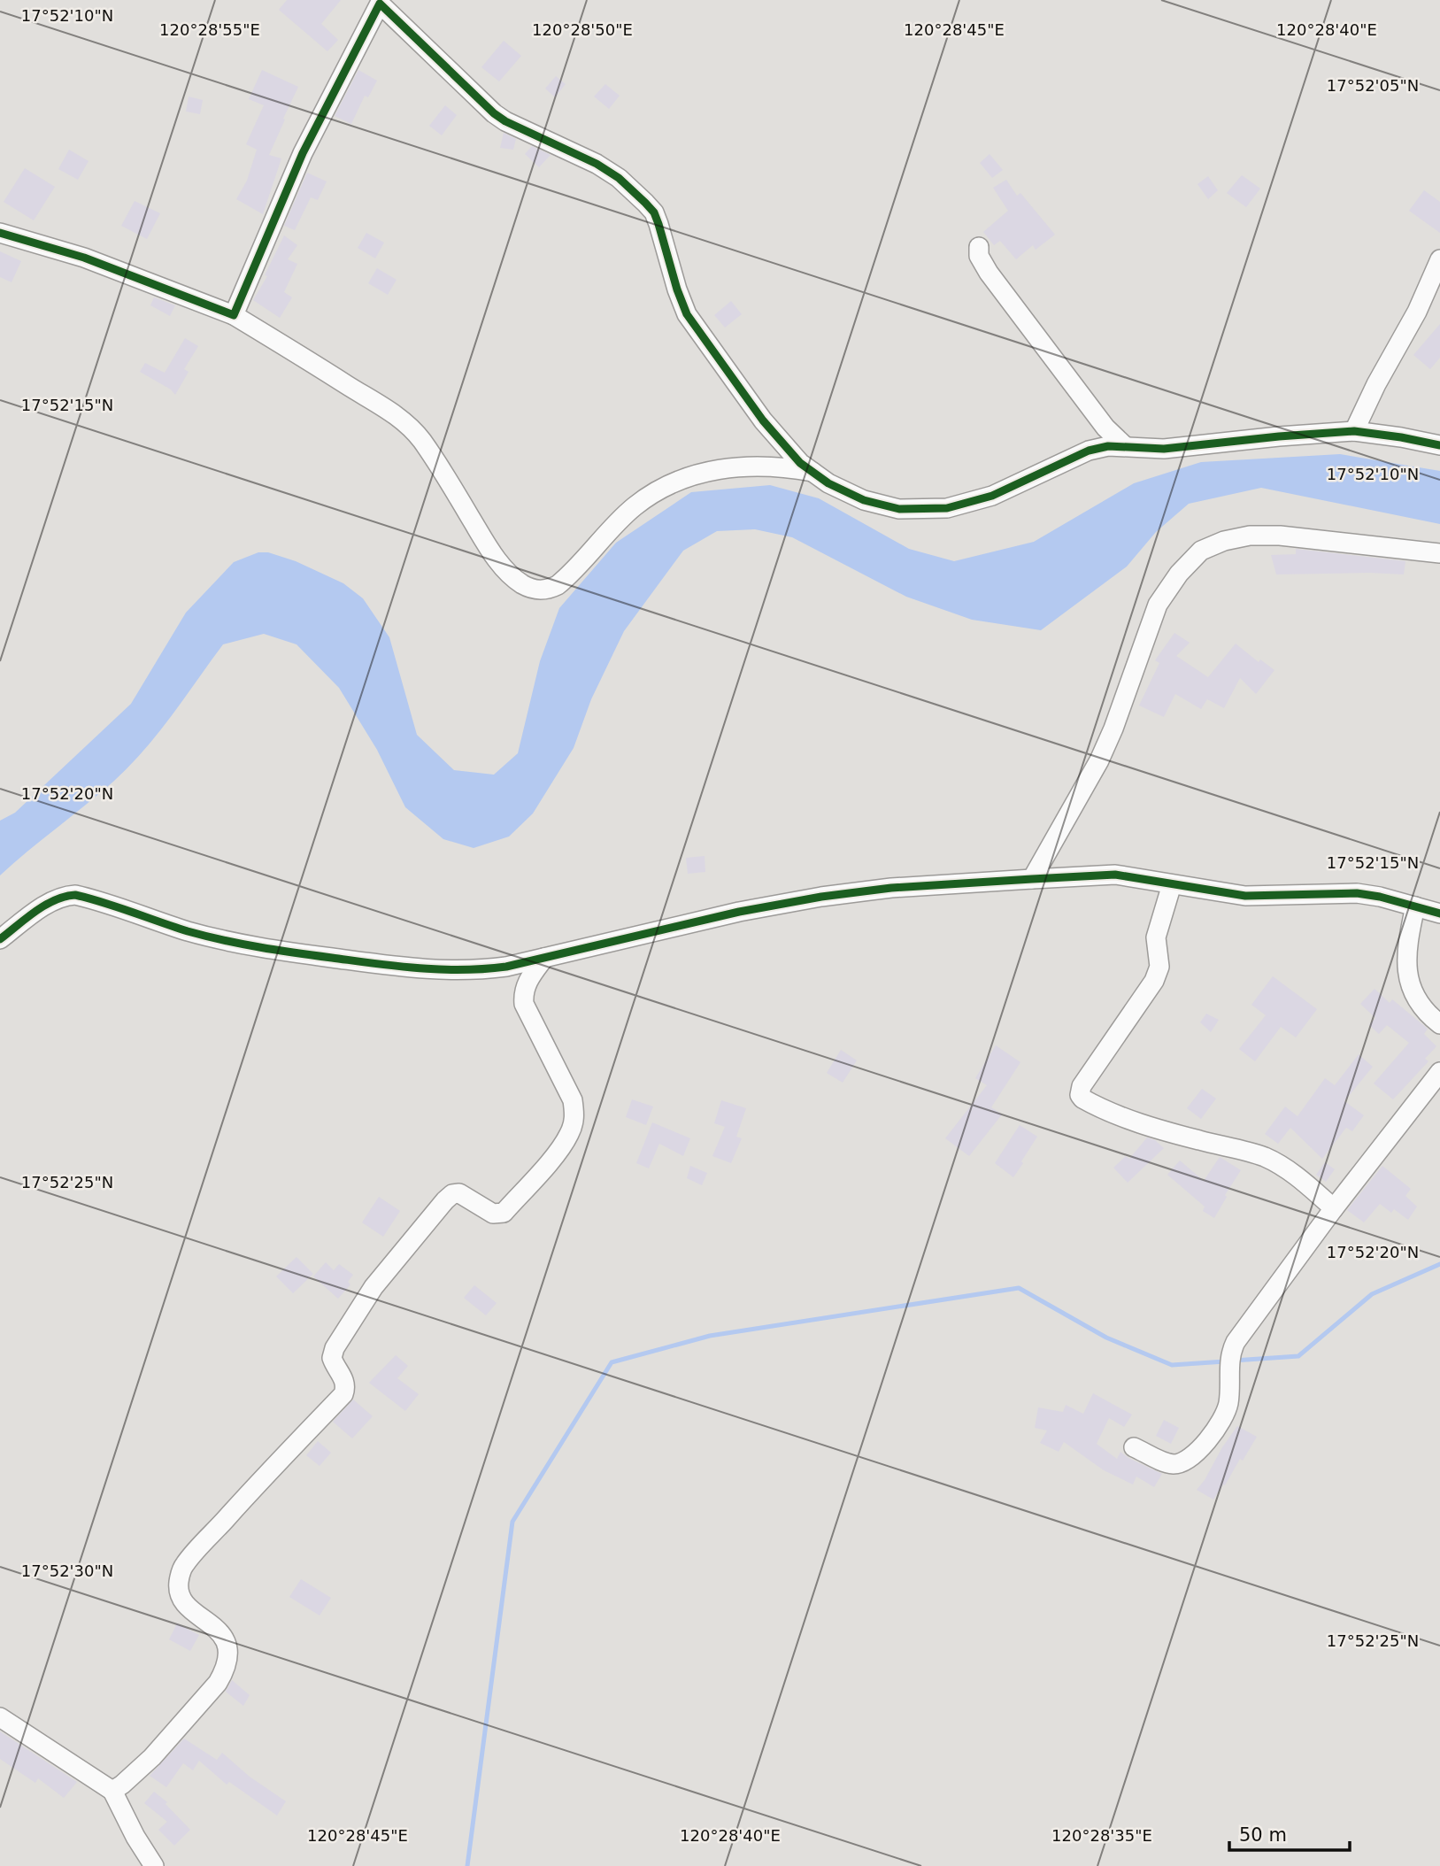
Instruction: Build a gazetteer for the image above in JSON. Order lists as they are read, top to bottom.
{
  "scale_bar": "50 m",
  "coordinates": [
    "17°52'10\"N",
    "120°28'55\"E",
    "120°28'50\"E",
    "120°28'45\"E",
    "120°28'40\"E",
    "17°52'05\"N",
    "17°52'15\"N",
    "17°52'20\"N",
    "17°52'25\"N",
    "17°52'30\"N",
    "120°28'35\"E"
  ]
}
